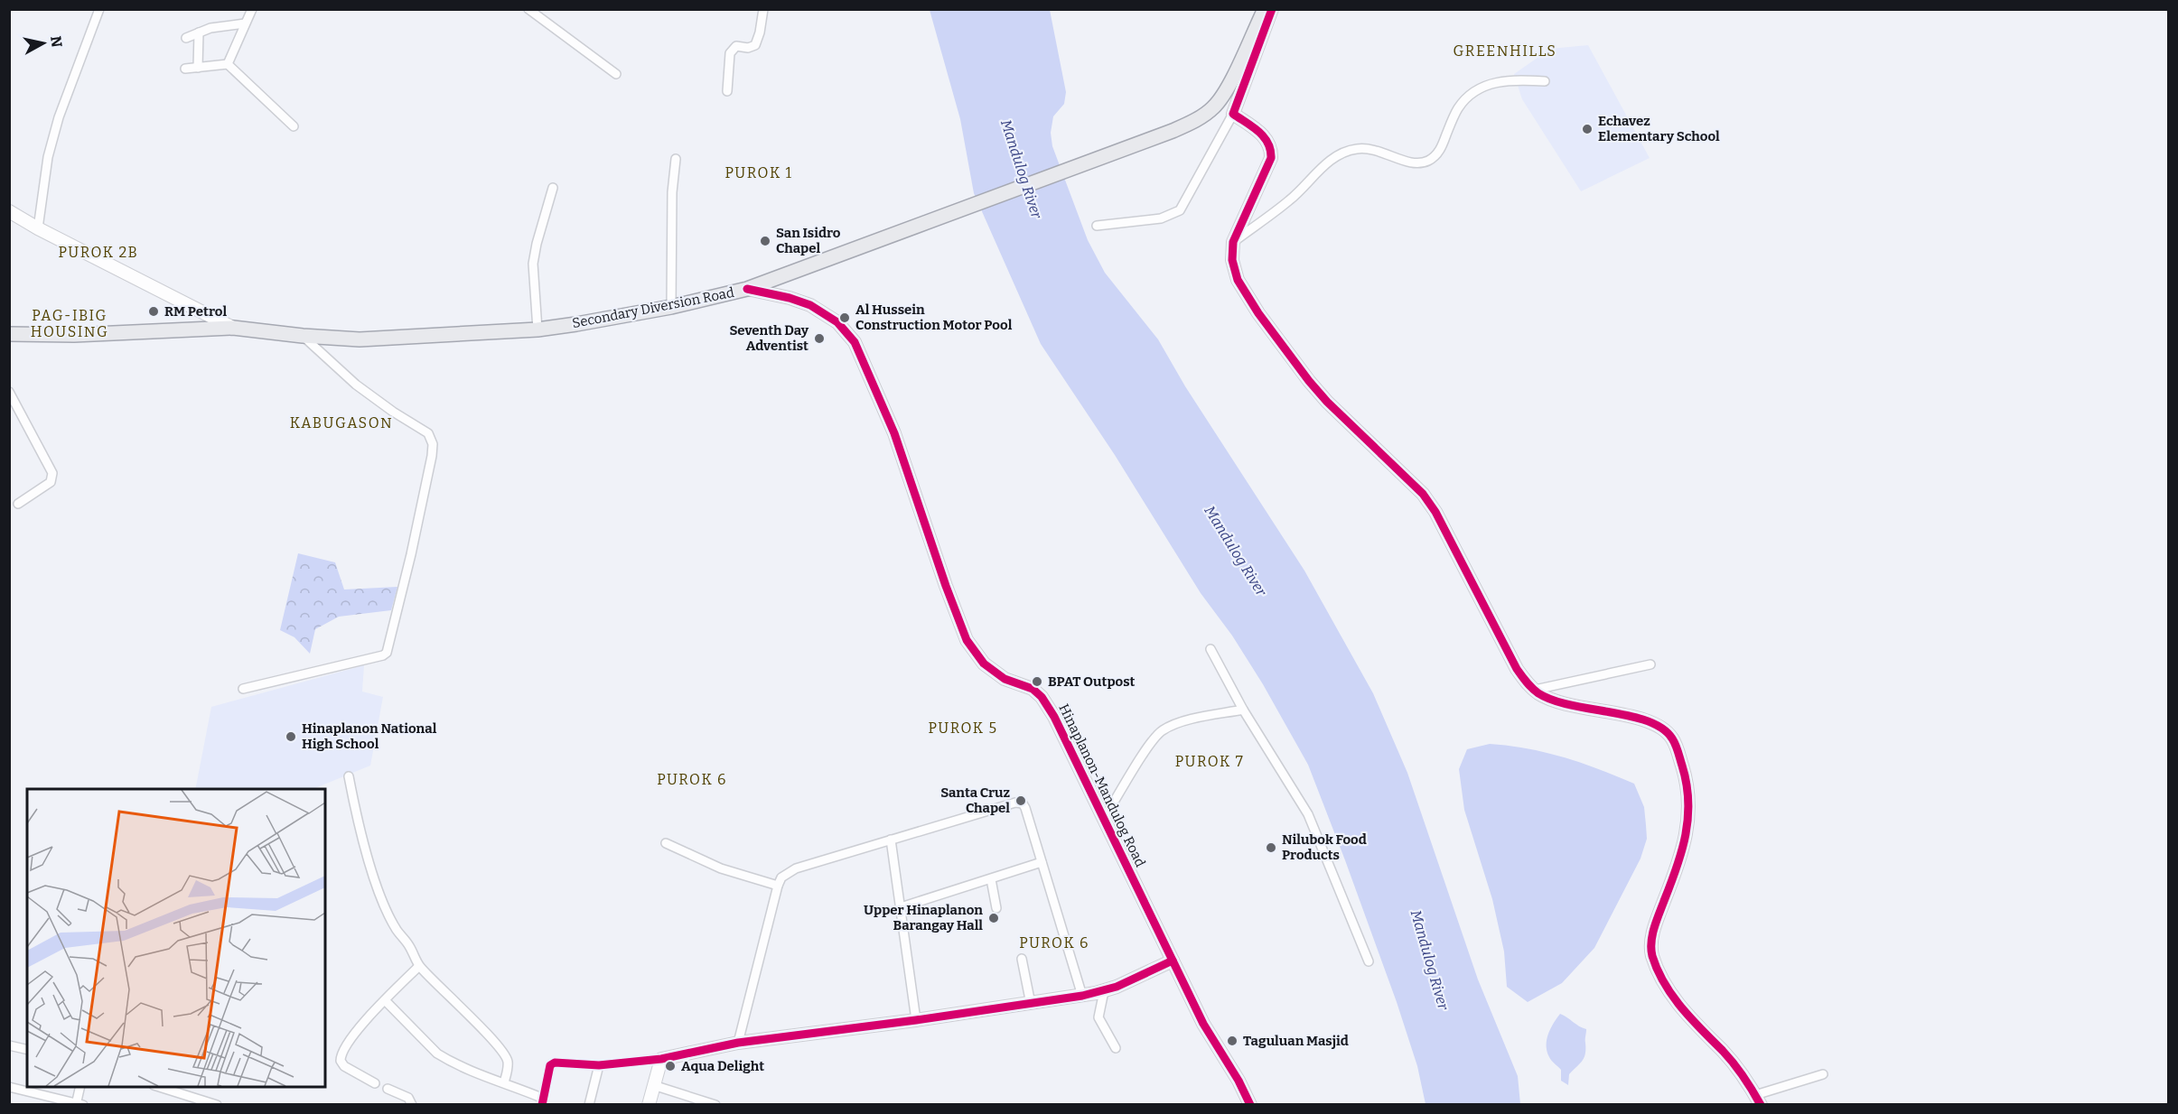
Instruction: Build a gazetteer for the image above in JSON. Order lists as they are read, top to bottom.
{
  "streets": {
    "main road": ["Secondary Diversion Road"],
    "street": ["Hinaplanon-Mandulog Road"]
  },
  "crossings": [
    ["Secondary Diversion Road", "Hinaplanon-Mandulog Road"]
  ],
  "districts": [
    "GREENHILLS",
    "PUROK 1",
    "PUROK 2B",
    "PAG-IBIG HOUSING",
    "KABUGASON",
    "PUROK 5",
    "PUROK 7",
    "PUROK 6",
    "PUROK 6"
  ],
  "water": ["Mandulog River"],
  "places": [
    "Echavez Elementary School",
    "San Isidro Chapel",
    "RM Petrol",
    "Al Hussein Construction Motor Pool",
    "Seventh Day Adventist",
    "BPAT Outpost",
    "Hinaplanon National High School",
    "Santa Cruz Chapel",
    "Nilubok Food Products",
    "Upper Hinaplanon Barangay Hall",
    "Taguluan Masjid",
    "Aqua Delight"
  ],
  "north": "right"
}
